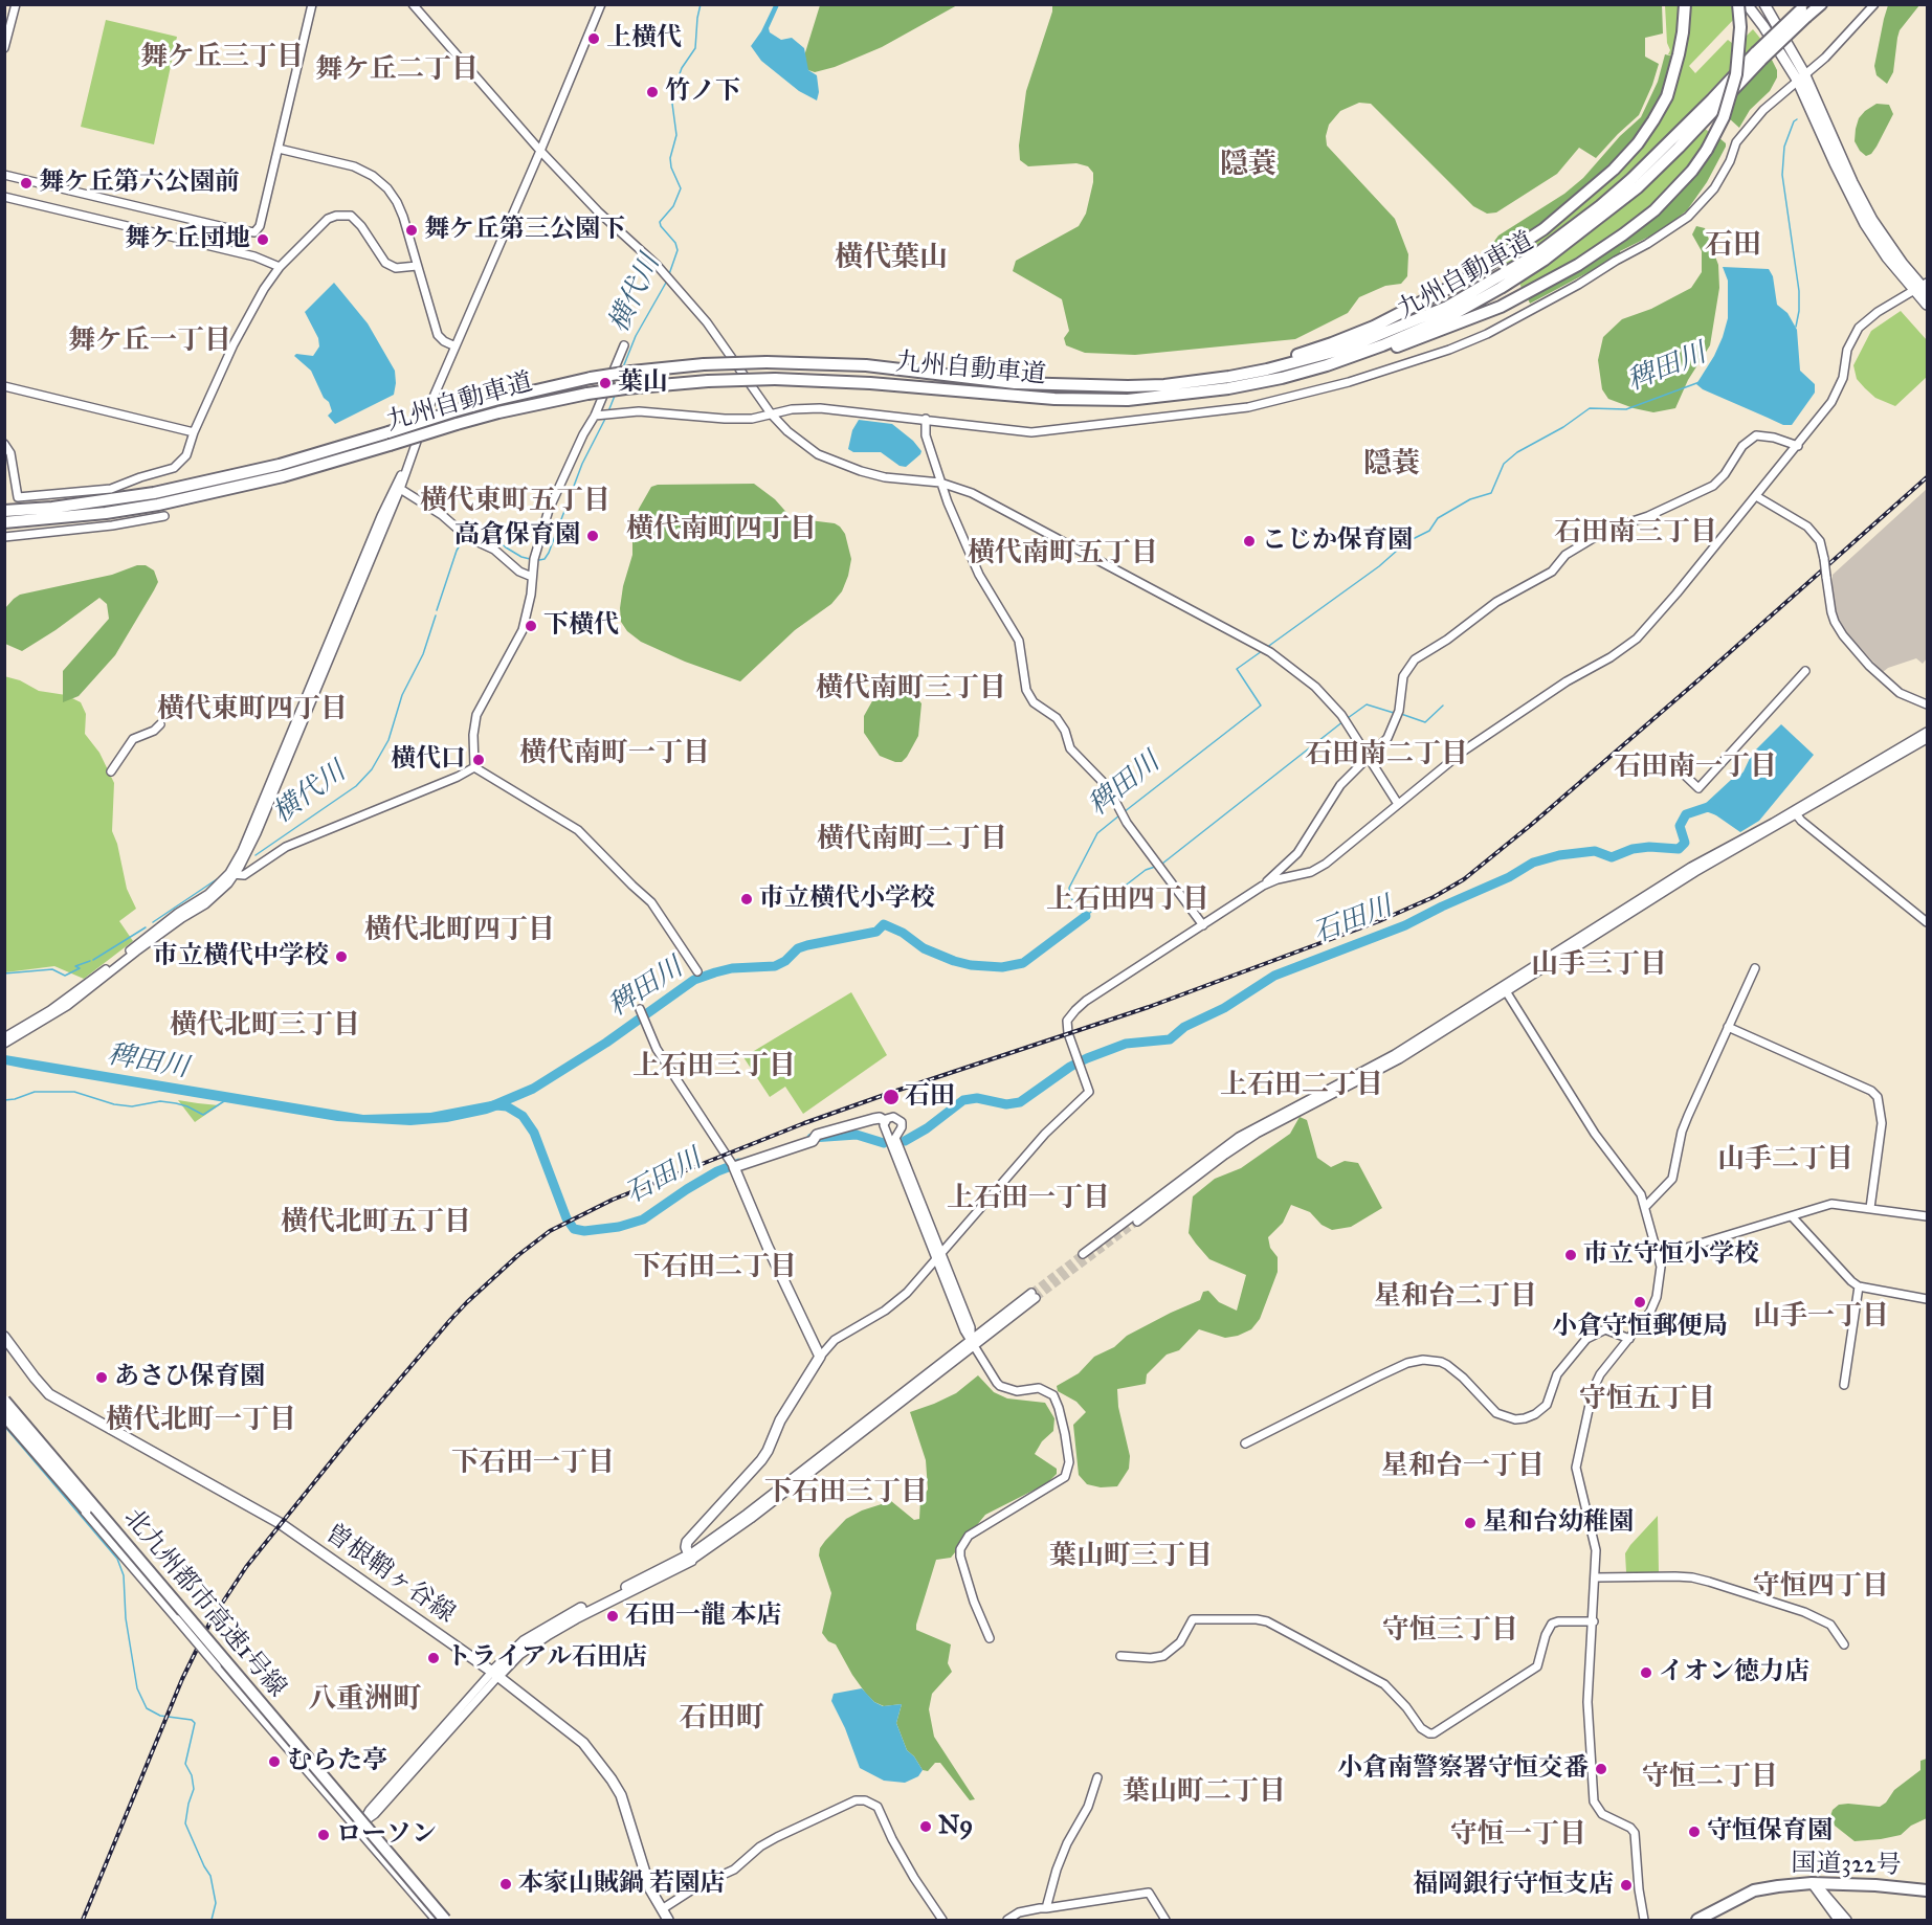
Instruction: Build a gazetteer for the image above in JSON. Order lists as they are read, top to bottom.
{
  "streets": {
    "highway": ["九州自動車道", "北九州都市高速1号線", "国道322号"],
    "main road": ["曽根鞘ヶ谷線"]
  },
  "districts": [
    "舞ケ丘三丁目",
    "舞ケ丘二丁目",
    "隠蓑",
    "石田",
    "横代葉山",
    "舞ケ丘一丁目",
    "隠蓑",
    "横代東町五丁目",
    "横代南町四丁目",
    "石田南三丁目",
    "横代南町五丁目",
    "横代南町三丁目",
    "横代東町四丁目",
    "横代南町一丁目",
    "石田南二丁目",
    "石田南一丁目",
    "横代南町二丁目",
    "上石田四丁目",
    "横代北町四丁目",
    "山手三丁目",
    "横代北町三丁目",
    "上石田三丁目",
    "上石田二丁目",
    "山手二丁目",
    "上石田一丁目",
    "横代北町五丁目",
    "下石田二丁目",
    "星和台二丁目",
    "山手一丁目",
    "守恒五丁目",
    "横代北町一丁目",
    "下石田一丁目",
    "星和台一丁目",
    "下石田三丁目",
    "葉山町三丁目",
    "守恒四丁目",
    "守恒三丁目",
    "八重洲町",
    "石田町",
    "守恒二丁目",
    "葉山町二丁目",
    "守恒一丁目"
  ],
  "water": ["横代川", "稗田川", "石田川"],
  "places": [
    "上横代",
    "竹ノ下",
    "舞ケ丘第六公園前",
    "舞ケ丘第三公園下",
    "舞ケ丘団地",
    "葉山",
    "高倉保育園",
    "こじか保育園",
    "下横代",
    "横代口",
    "市立横代小学校",
    "市立横代中学校",
    "石田",
    "市立守恒小学校",
    "小倉守恒郵便局",
    "あさひ保育園",
    "星和台幼稚園",
    "石田一龍 本店",
    "トライアル石田店",
    "イオン徳力店",
    "むらた亭",
    "小倉南警察署守恒交番",
    "N9",
    "守恒保育園",
    "ローソン",
    "本家山賊鍋 若園店",
    "福岡銀行守恒支店"
  ]
}
